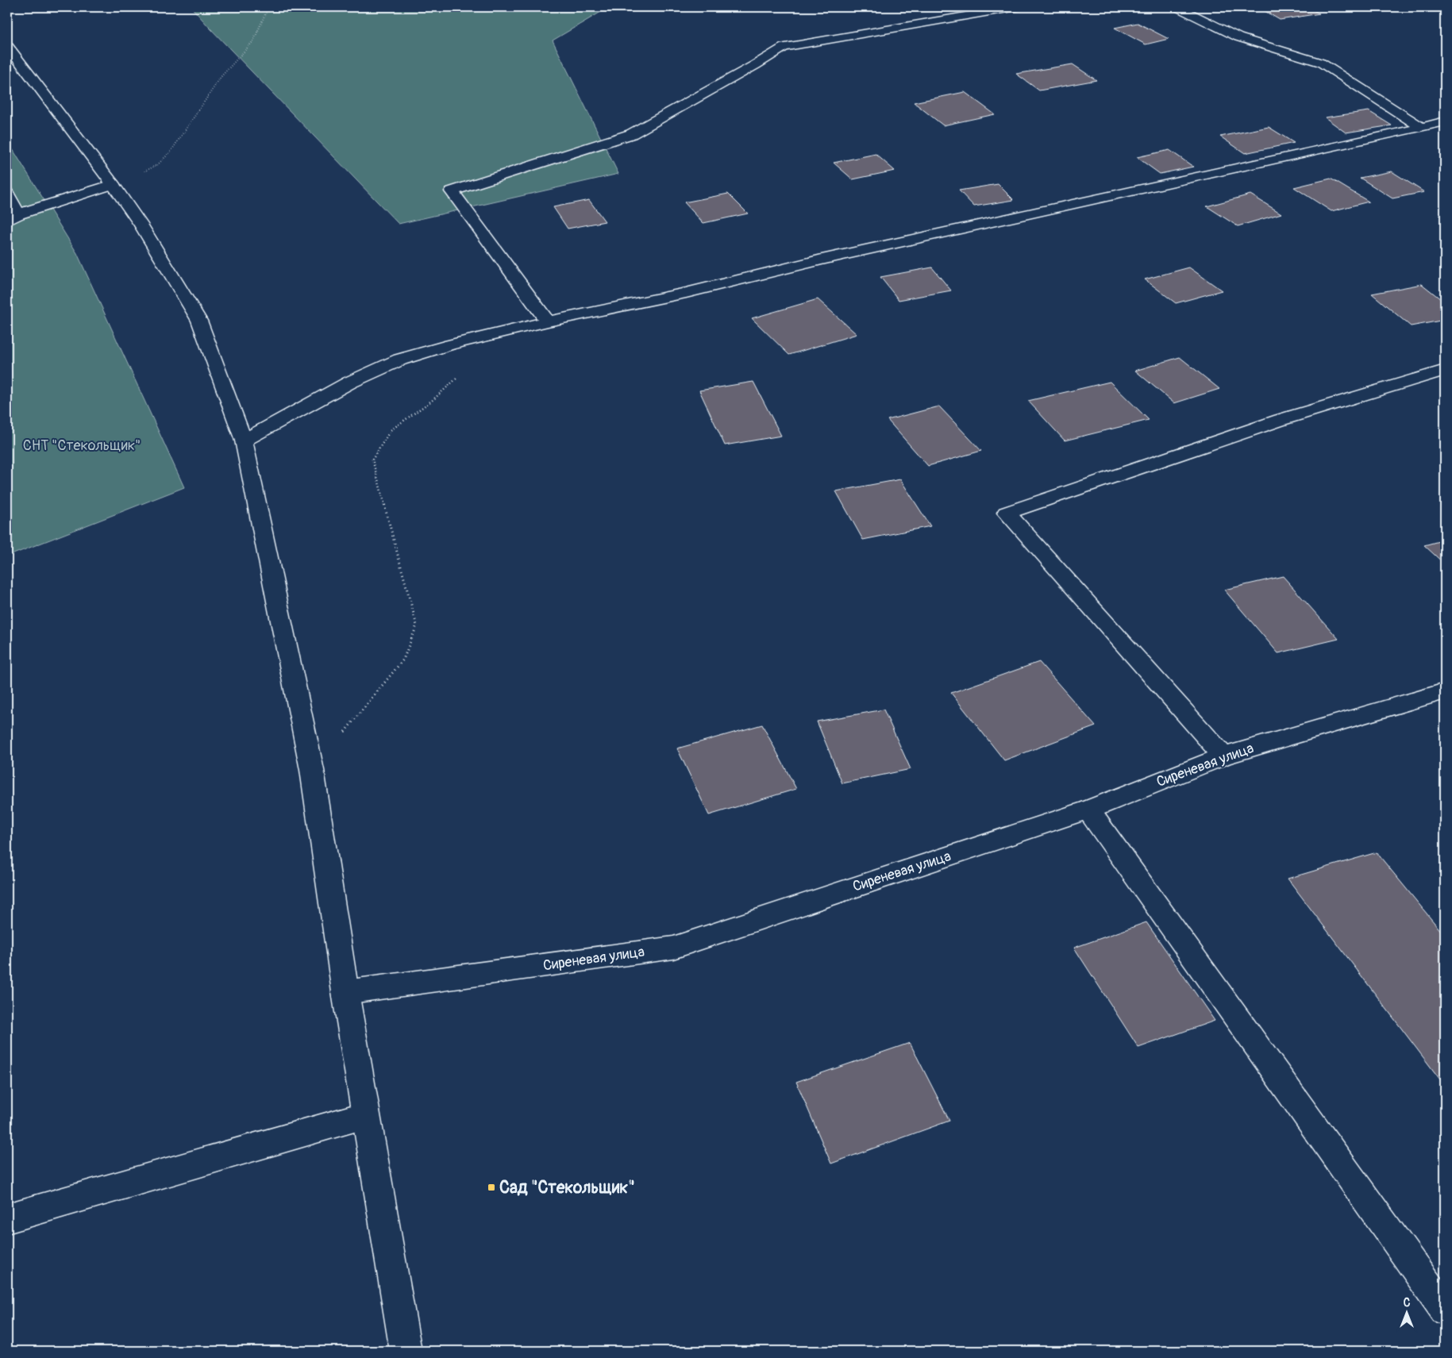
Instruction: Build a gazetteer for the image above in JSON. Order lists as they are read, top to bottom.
{
  "streets": {
    "street": ["Сиреневая улица"]
  },
  "parks": ["СНТ \"Стекольщик\""],
  "places": {
    "transit": ["Сад \"Стекольщик\""]
  },
  "north": "top"
}
